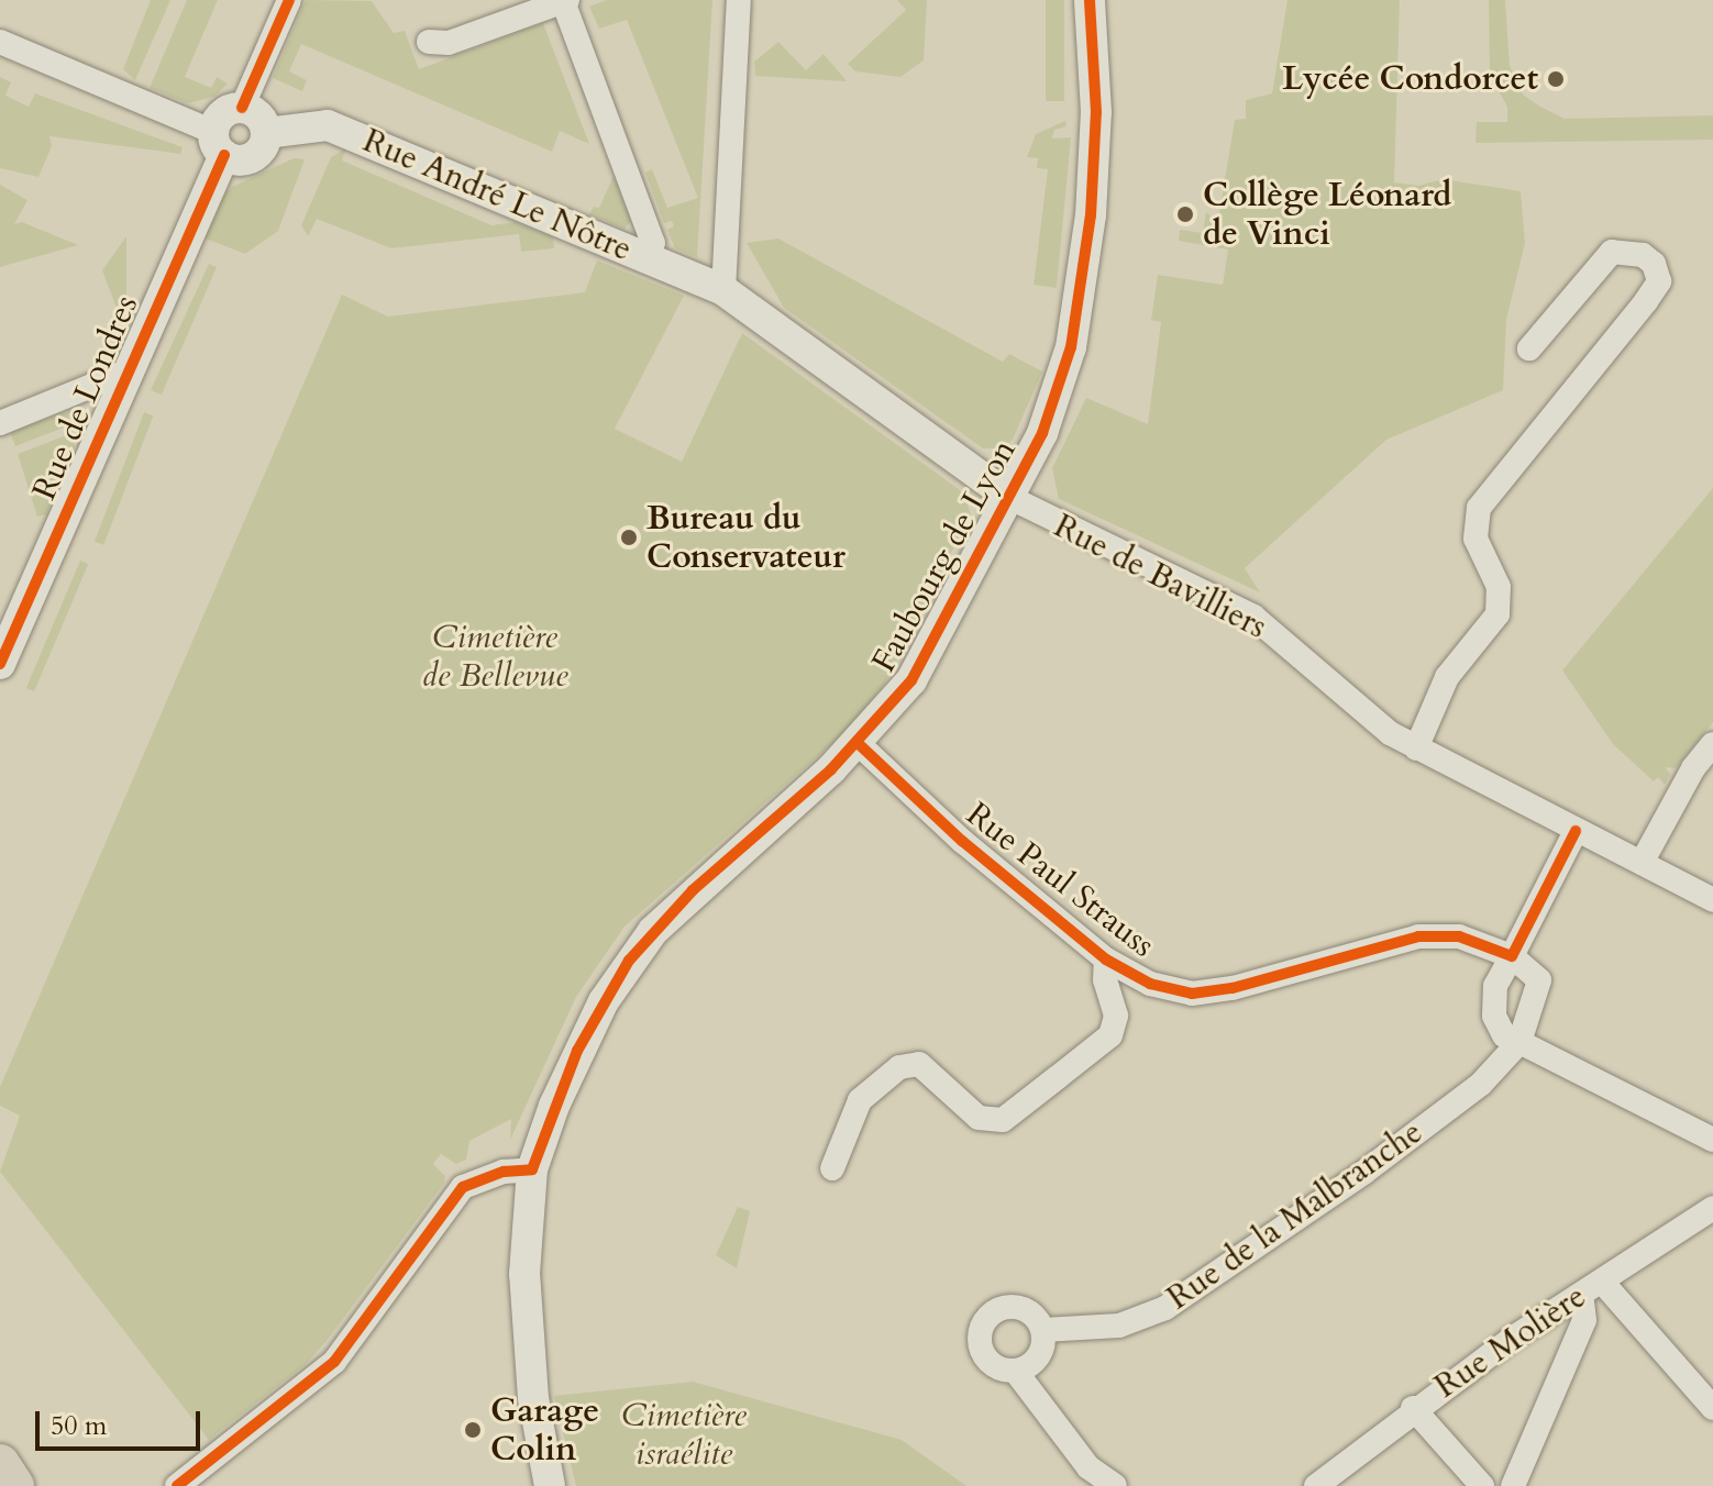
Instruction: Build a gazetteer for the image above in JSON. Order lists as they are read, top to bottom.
{
  "streets": {
    "street": [
      "Rue André Le Nôtre",
      "Rue de Londres",
      "Faubourg de Lyon",
      "Rue de Bavilliers",
      "Rue Paul Strauss",
      "Rue de la Malbranche",
      "Rue Molière"
    ]
  },
  "crossings": [
    ["Rue André Le Nôtre", "Rue de Londres"],
    ["Rue André Le Nôtre", "Faubourg de Lyon"],
    ["Rue André Le Nôtre", "Rue de Bavilliers"],
    ["Faubourg de Lyon", "Rue de Bavilliers"],
    ["Faubourg de Lyon", "Rue Paul Strauss"],
    ["Rue Paul Strauss", "Rue de la Malbranche"]
  ],
  "parks": ["Cimetière de Bellevue", "Cimetière israélite"],
  "places": [
    "Lycée Condorcet",
    "Collège Léonard de Vinci",
    "Bureau du Conservateur",
    "Garage Colin"
  ],
  "scale_bar": "50 m"
}
